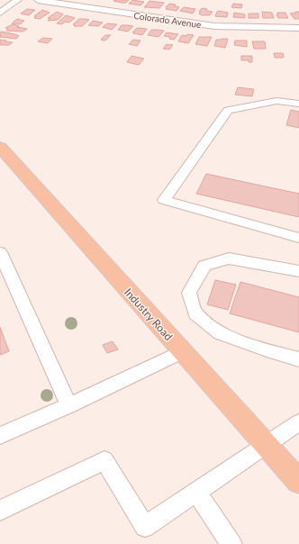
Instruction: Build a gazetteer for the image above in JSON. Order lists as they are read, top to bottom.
{
  "streets": {
    "main road": ["Industry Road"],
    "street": ["Colorado Avenue"]
  }
}
